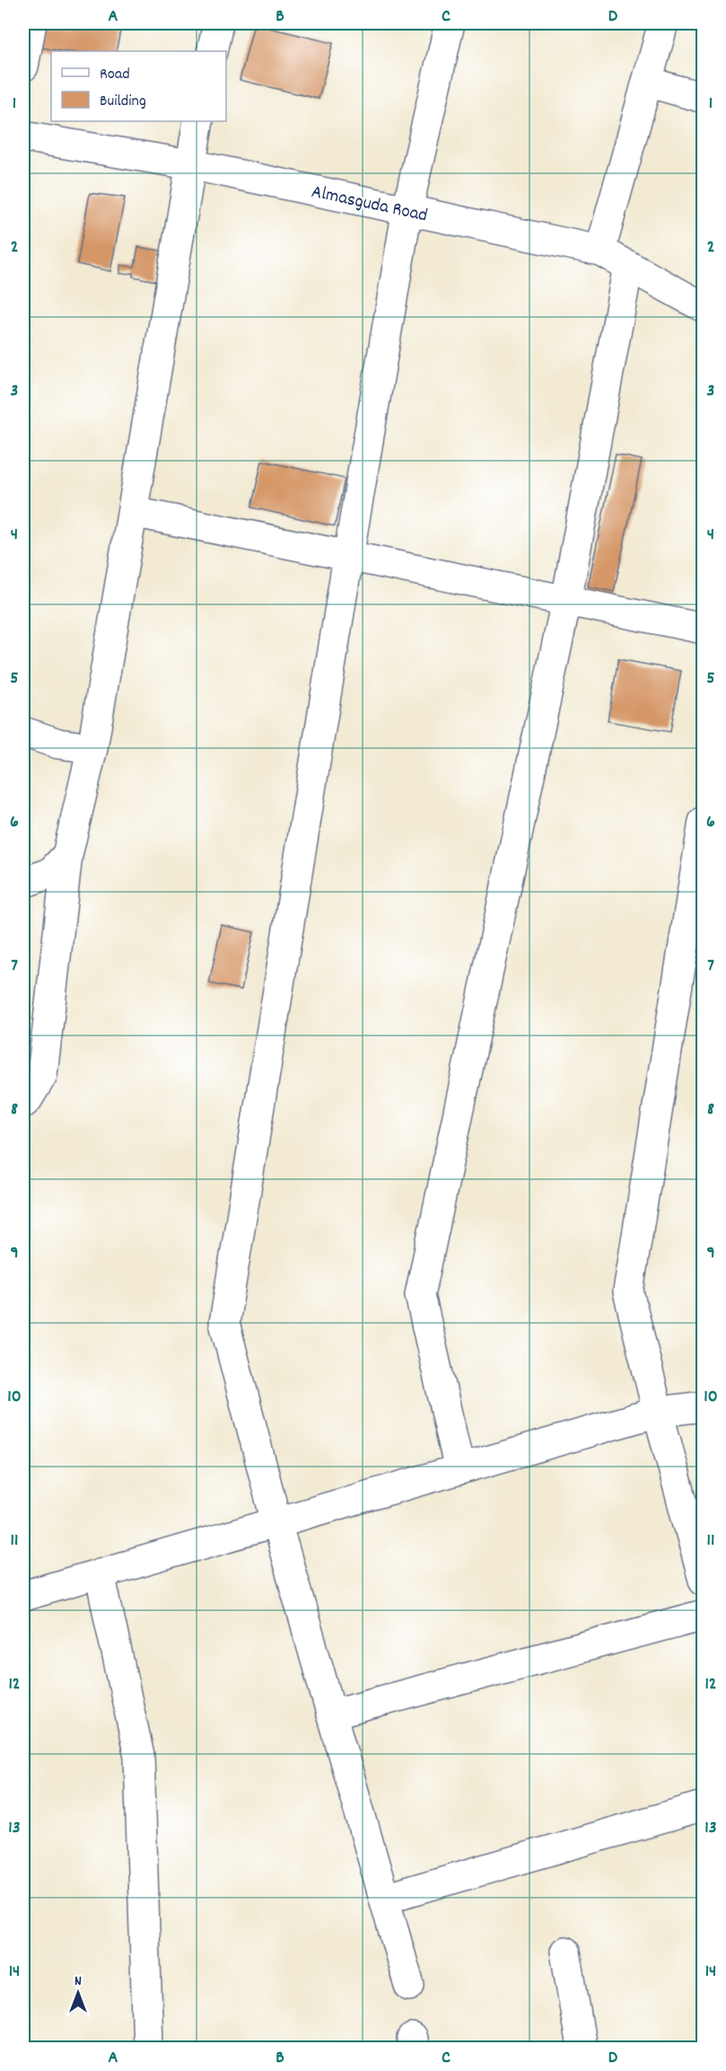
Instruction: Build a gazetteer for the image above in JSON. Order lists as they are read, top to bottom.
{
  "streets": {
    "street": ["Almasguda Road"]
  },
  "legend": ["Road", "Building"],
  "north": "top",
  "grid": {
    "columns": [
      "A",
      "B",
      "C",
      "D"
    ],
    "rows": [
      "1",
      "2",
      "3",
      "4",
      "5",
      "6",
      "7",
      "8",
      "9",
      "10",
      "11",
      "12",
      "13",
      "14"
    ]
  }
}
